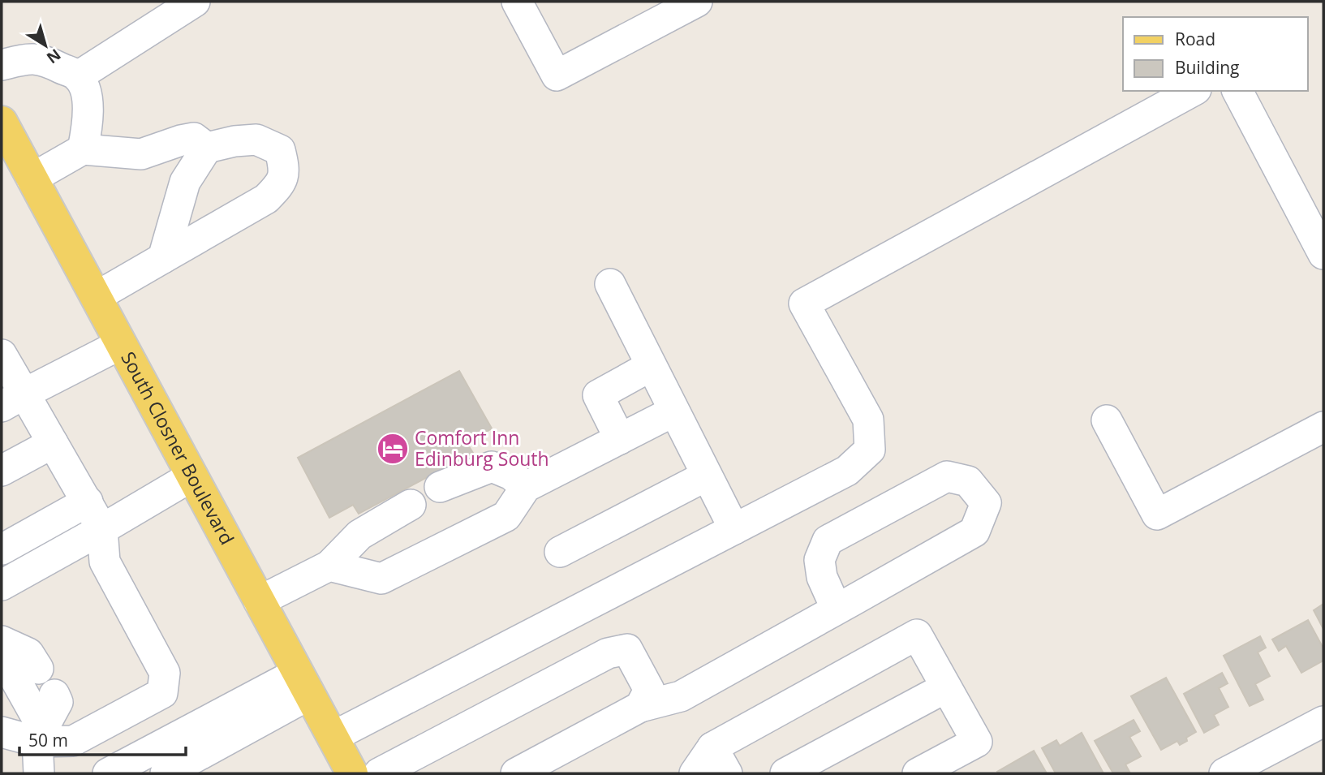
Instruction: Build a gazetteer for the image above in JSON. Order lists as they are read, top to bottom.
{
  "streets": {
    "main road": ["South Closner Boulevard"]
  },
  "places": {
    "hotel": ["Comfort Inn Edinburg South"]
  },
  "legend": ["Road", "Building"],
  "scale_bar": "50 m",
  "north": "bottom right"
}
